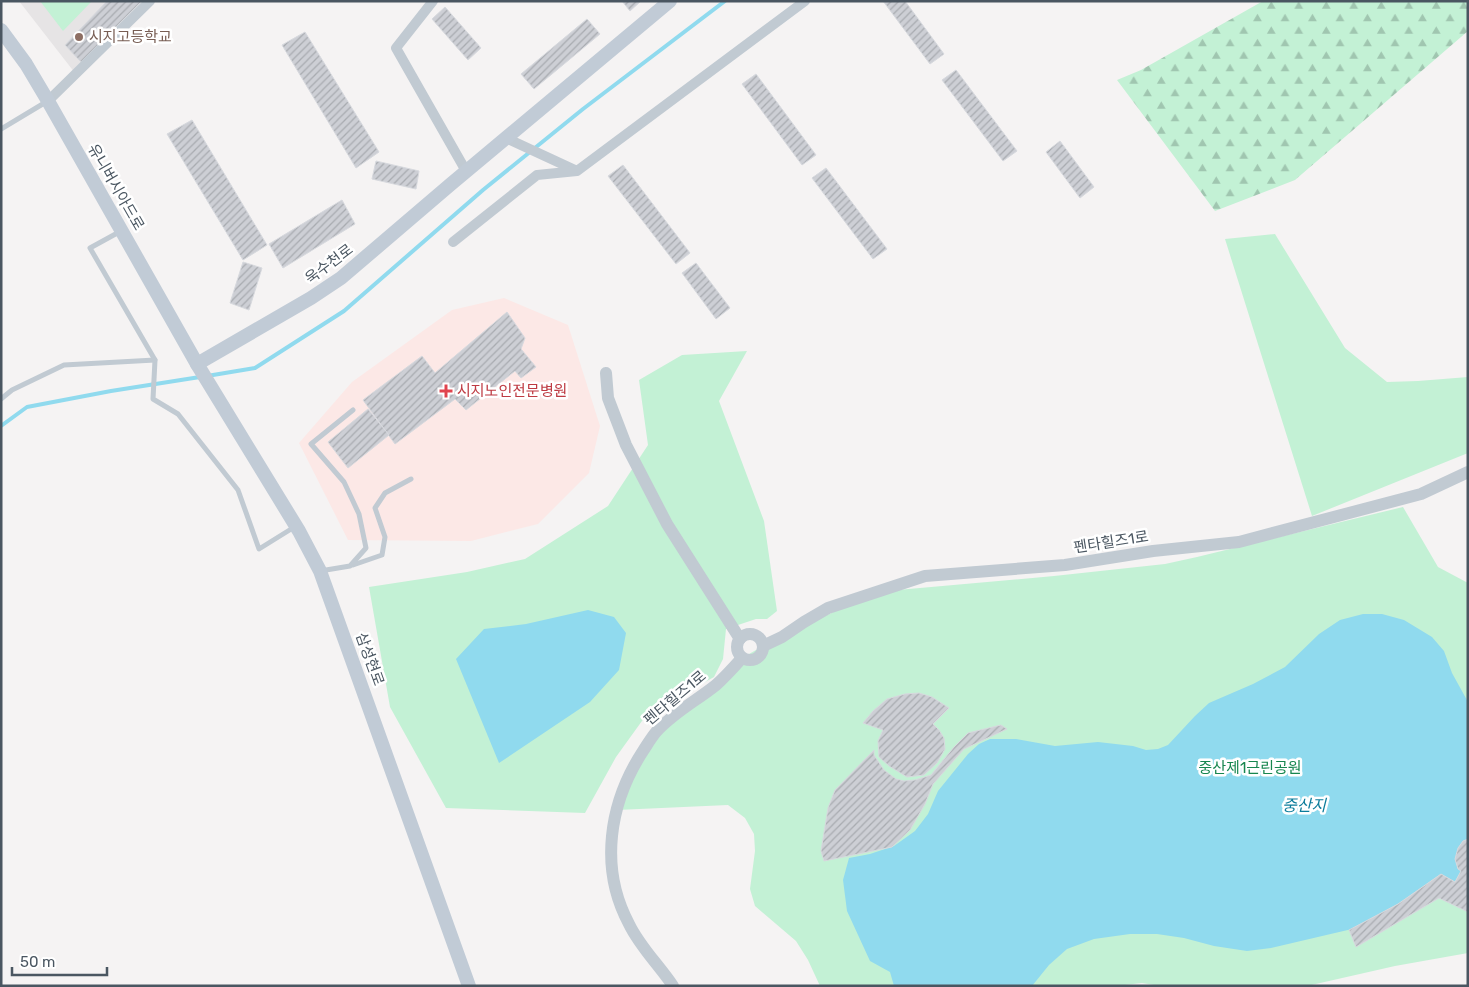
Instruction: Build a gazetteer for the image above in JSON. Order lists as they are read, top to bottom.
{
  "streets": {
    "main road": ["유니버시아드로", "욱수천로", "삼성현로"],
    "street": ["펜타힐즈1로"]
  },
  "crossings": [
    ["유니버시아드로", "욱수천로"],
    ["유니버시아드로", "삼성현로"],
    ["욱수천로", "삼성현로"]
  ],
  "water": ["중산지"],
  "parks": ["중산제1근린공원"],
  "places": {
    "other": ["시지고등학교"],
    "health": ["시지노인전문병원"]
  },
  "scale_bar": "50 m"
}
